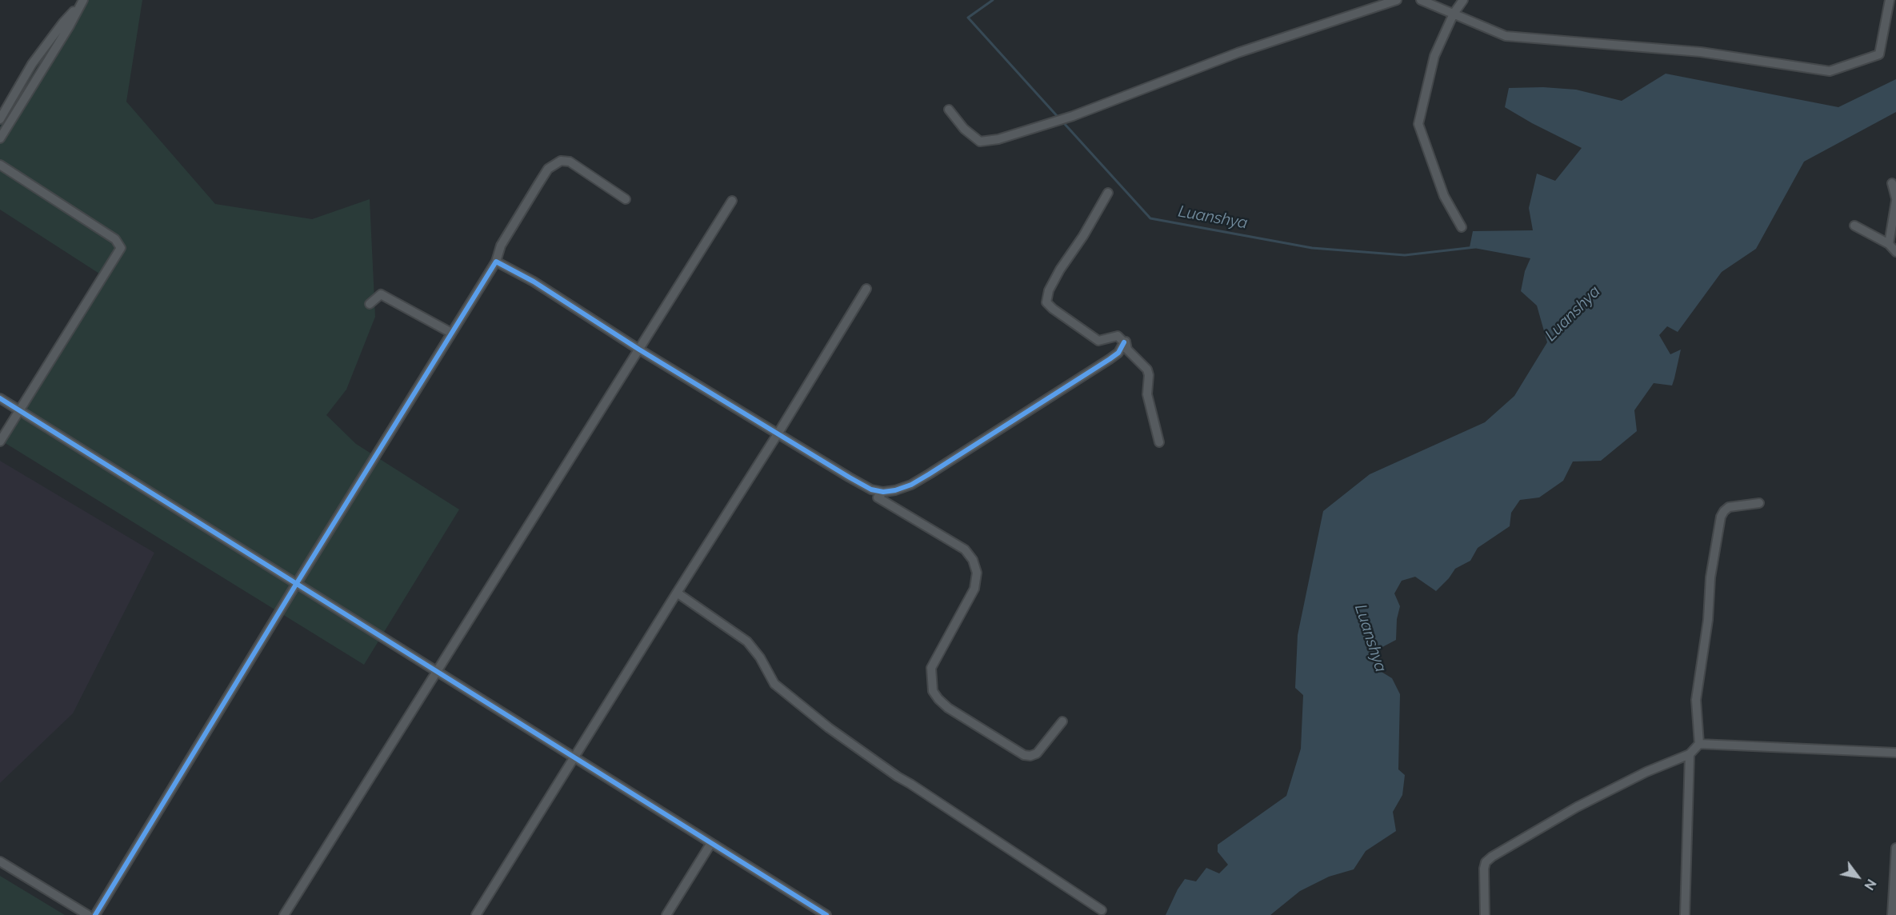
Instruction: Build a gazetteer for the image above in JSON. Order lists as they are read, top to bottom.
{
  "water": ["Luanshya"],
  "north": "bottom right"
}
